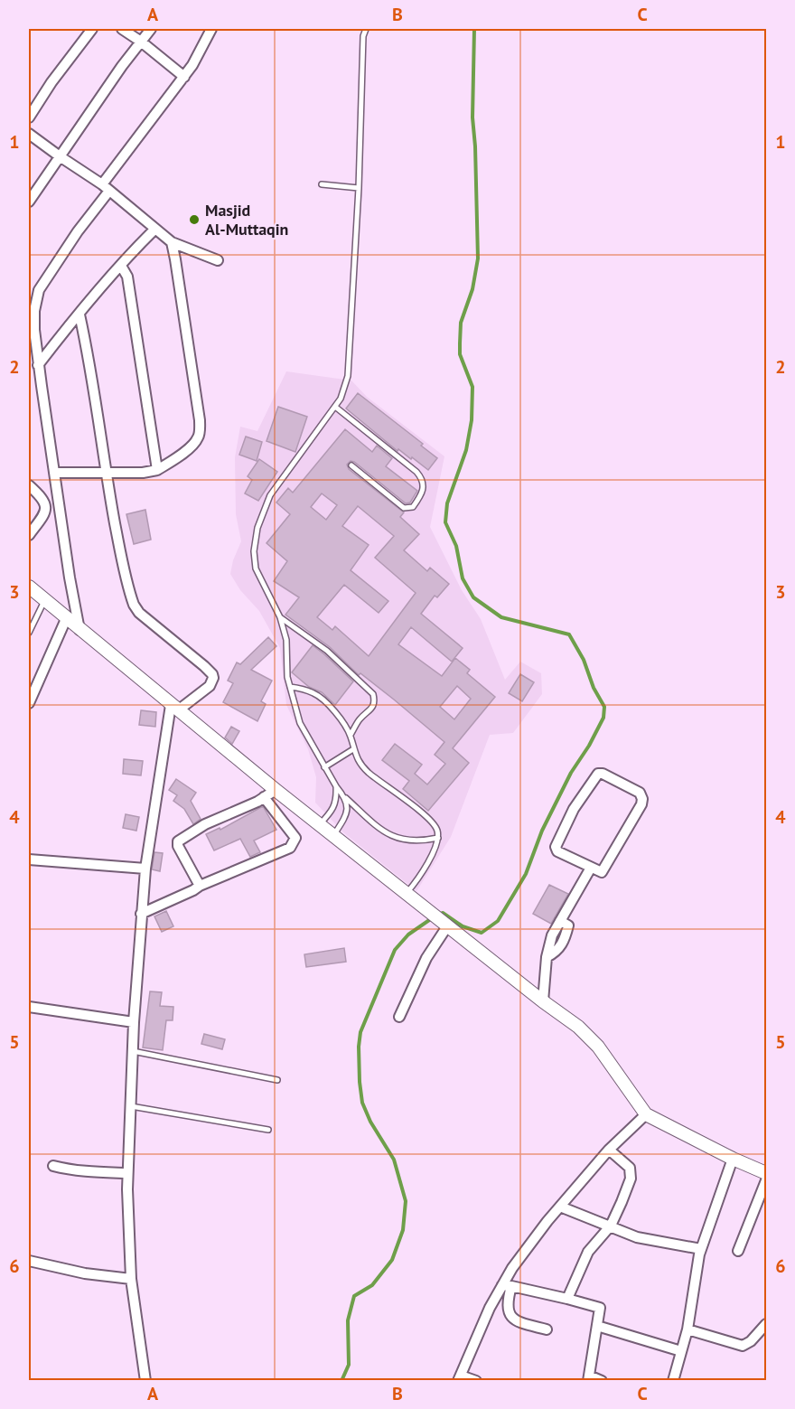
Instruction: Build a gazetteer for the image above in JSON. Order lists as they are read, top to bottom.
{
  "places": ["Masjid Al-Muttaqin"],
  "grid": {
    "columns": ["A", "B", "C"],
    "rows": [
      "1",
      "2",
      "3",
      "4",
      "5",
      "6"
    ]
  }
}
